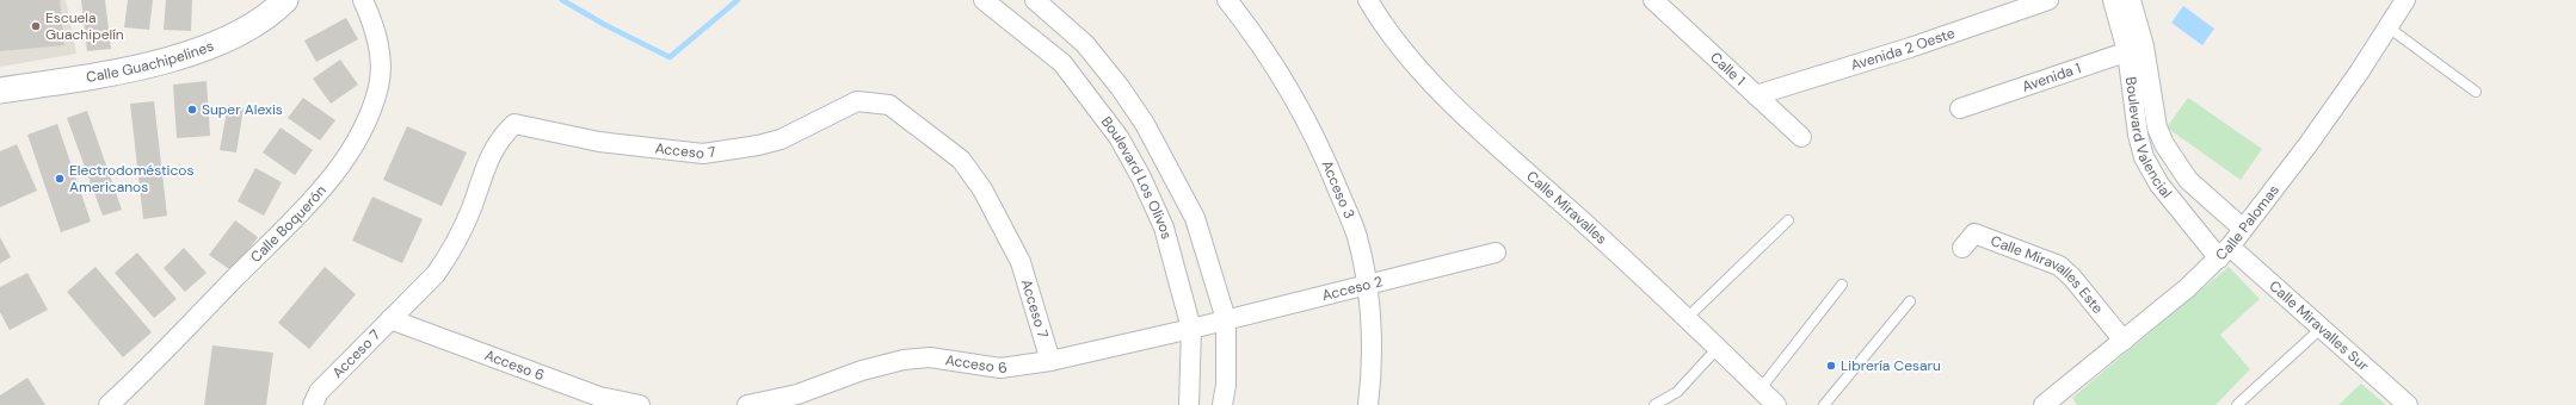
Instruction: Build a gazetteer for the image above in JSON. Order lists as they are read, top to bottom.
{
  "streets": {
    "street": [
      "Avenida 2 Oeste",
      "Calle Guachipelines",
      "Calle 1",
      "Avenida 1",
      "Boulevard Valencial",
      "Acceso 7",
      "Boulevard Los Olivos",
      "Acceso 3",
      "Calle Miravalles",
      "Calle Boquerón",
      "Calle Palomas",
      "Calle Miravalles Este",
      "Acceso 2",
      "Calle Miravalles Sur",
      "Acceso 6"
    ]
  },
  "crossings": [
    ["Avenida 2 Oeste", "Calle 1"],
    ["Avenida 1", "Boulevard Valencial"],
    ["Boulevard Valencial", "Calle Palomas"],
    ["Boulevard Valencial", "Calle Miravalles Sur"],
    ["Acceso 7", "Acceso 6"],
    ["Boulevard Los Olivos", "Acceso 2"],
    ["Boulevard Los Olivos", "Acceso 6"],
    ["Acceso 3", "Acceso 2"],
    ["Calle Palomas", "Calle Miravalles Este"],
    ["Calle Palomas", "Calle Miravalles Sur"],
    ["Acceso 2", "Acceso 6"]
  ],
  "places": [
    "Escuela Guachipelín",
    "Super Alexis",
    "Electrodomésticos Americanos",
    "Librería Cesaru"
  ]
}
